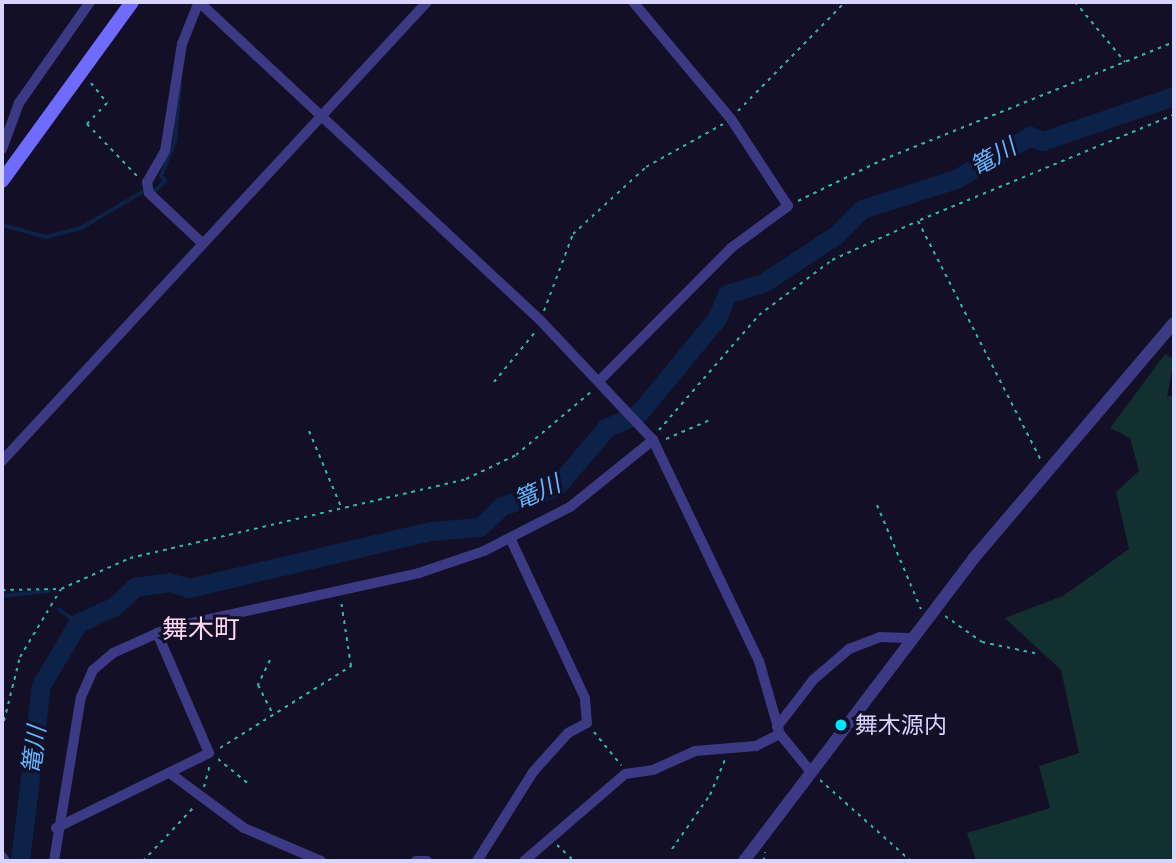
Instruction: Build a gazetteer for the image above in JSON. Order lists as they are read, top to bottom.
{
  "districts": ["舞木町"],
  "water": ["篭川"],
  "places": ["舞木源内"]
}
